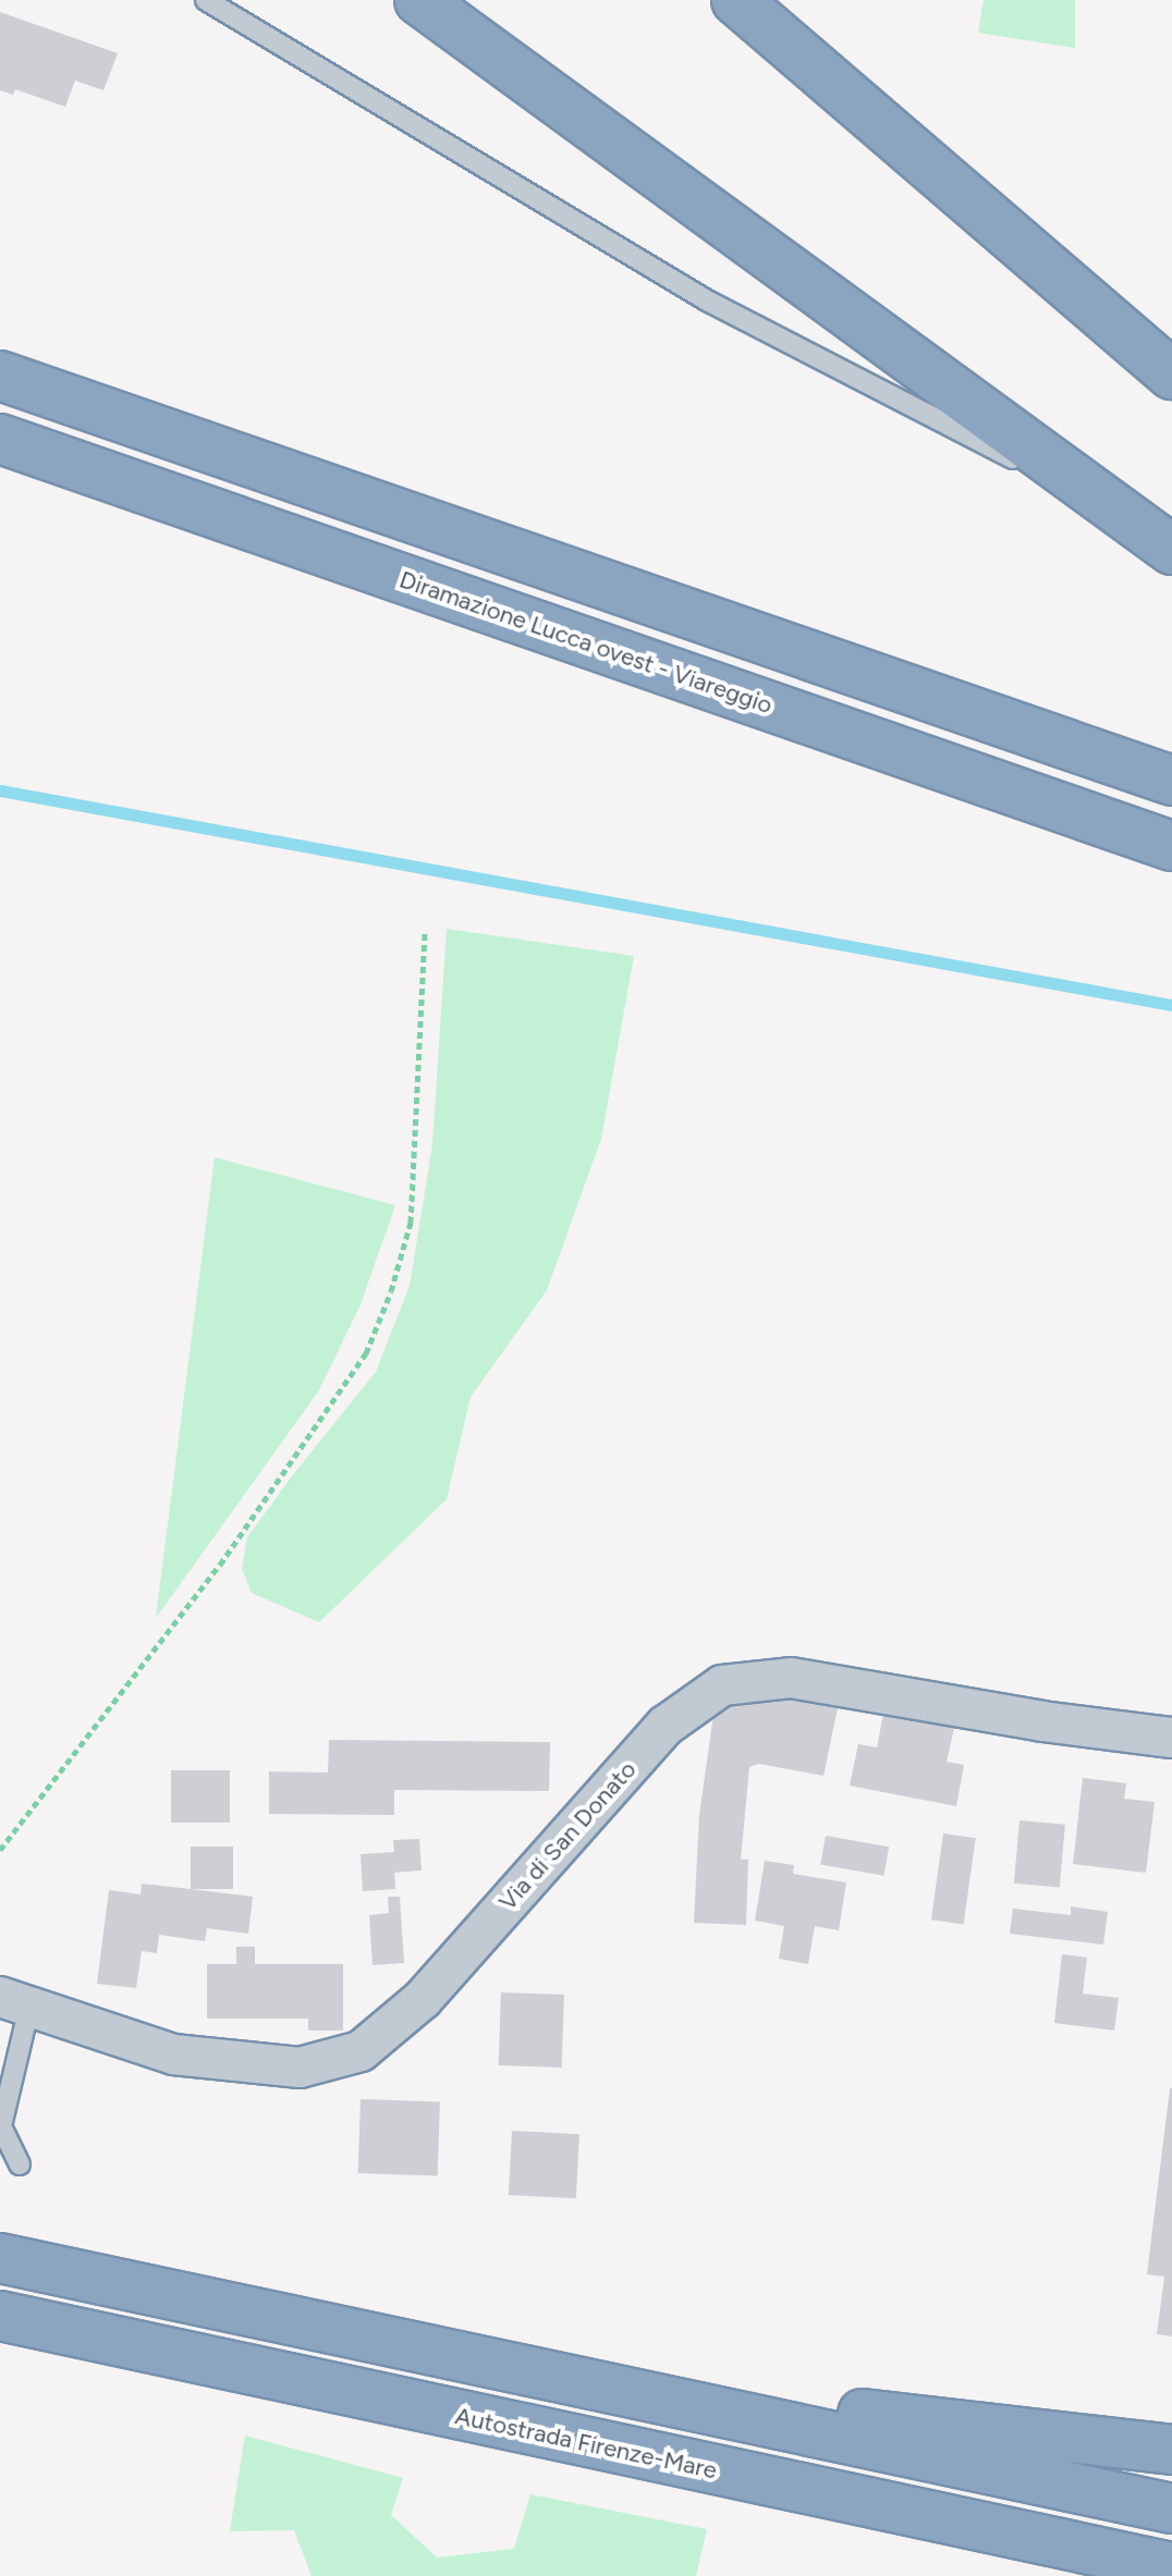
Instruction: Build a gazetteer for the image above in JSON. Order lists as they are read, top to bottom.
{
  "streets": {
    "highway": ["Diramazione Lucca ovest - Viareggio", "Autostrada Firenze-Mare"],
    "street": ["Via di San Donato"]
  }
}
